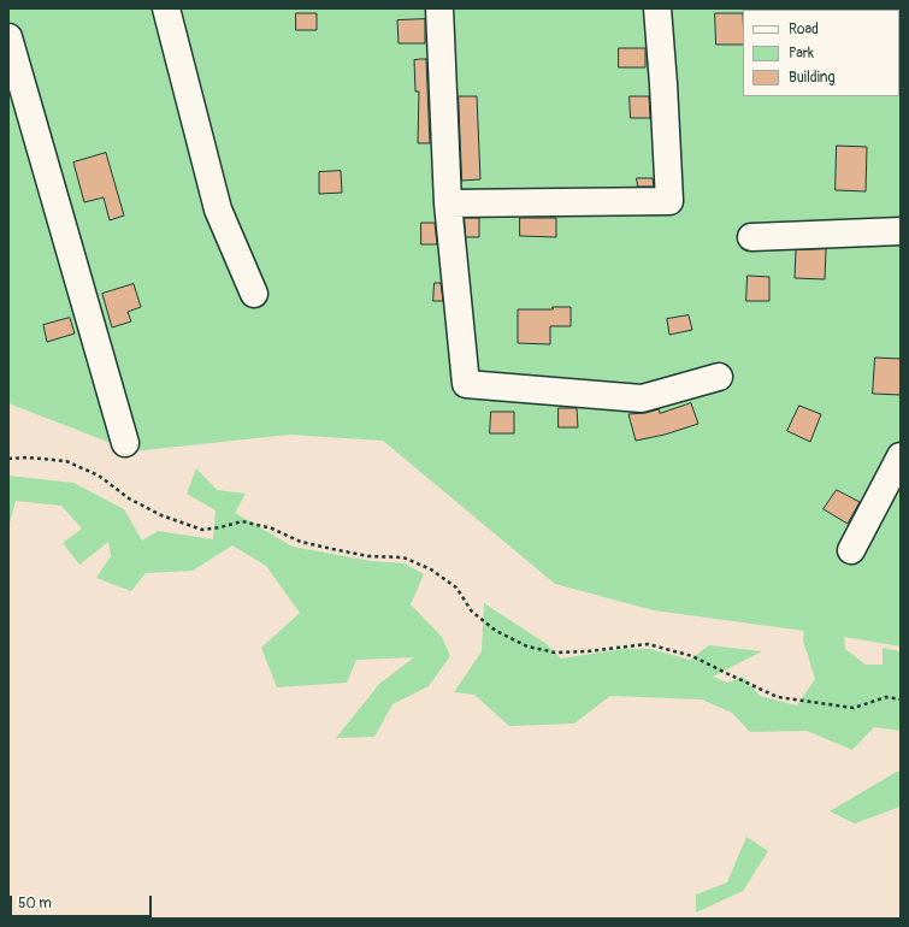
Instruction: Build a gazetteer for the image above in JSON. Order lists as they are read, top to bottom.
{
  "legend": ["Road", "Park", "Building"],
  "scale_bar": "50 m"
}
